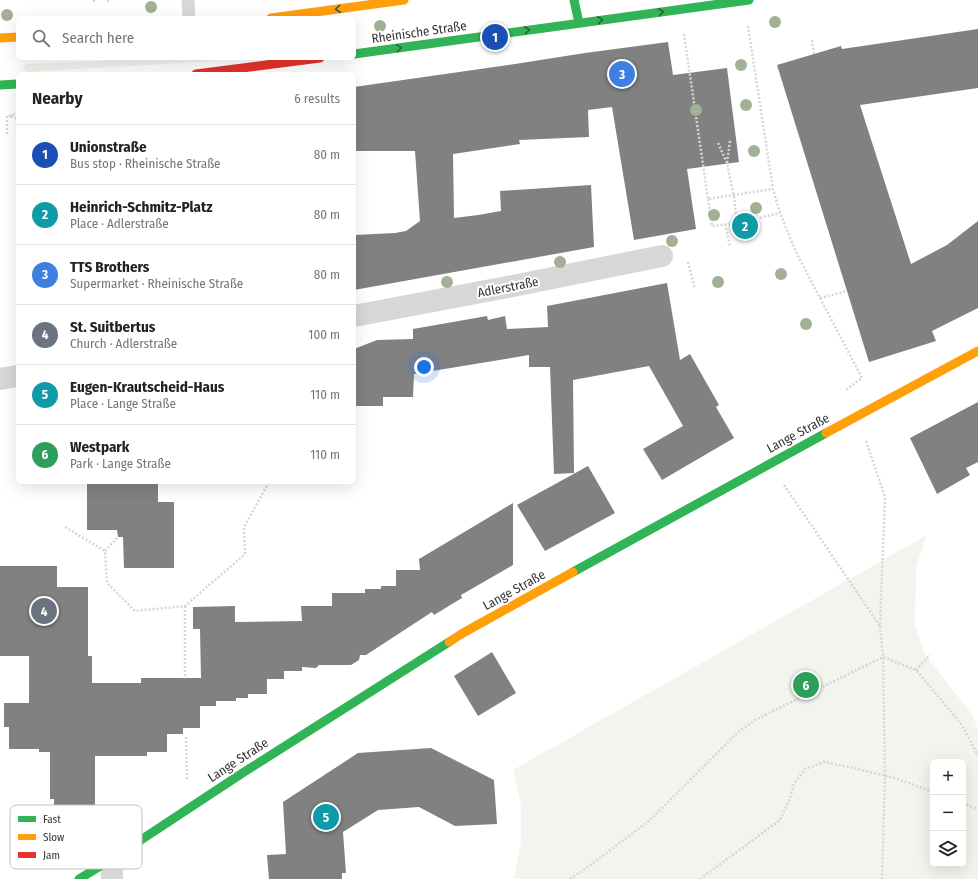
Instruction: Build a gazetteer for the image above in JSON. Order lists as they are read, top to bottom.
{
  "streets": {
    "street": ["Rheinische Straße", "Adlerstraße", "Lange Straße"]
  },
  "one_way": ["Rheinische Straße"],
  "legend": ["Fast", "Slow", "Jam"],
  "page": {
    "search": "Search here",
    "pins": [
      "1",
      "3",
      "2",
      "4",
      "6",
      "5"
    ],
    "heading": ["Nearby", "6 results"],
    "list": [
      {
        "mark": "1",
        "name": "Unionstraße",
        "note": "Bus stop · Rheinische Straße",
        "value": "80 m"
      },
      {
        "mark": "2",
        "name": "Heinrich-Schmitz-Platz",
        "note": "Place · Adlerstraße",
        "value": "80 m"
      },
      {
        "mark": "3",
        "name": "TTS Brothers",
        "note": "Supermarket · Rheinische Straße",
        "value": "80 m"
      },
      {
        "mark": "4",
        "name": "St. Suitbertus",
        "note": "Church · Adlerstraße",
        "value": "100 m"
      },
      {
        "mark": "5",
        "name": "Eugen-Krautscheid-Haus",
        "note": "Place · Lange Straße",
        "value": "110 m"
      },
      {
        "mark": "6",
        "name": "Westpark",
        "note": "Park · Lange Straße",
        "value": "110 m"
      }
    ],
    "map_buttons": ["+", "−"]
  }
}
